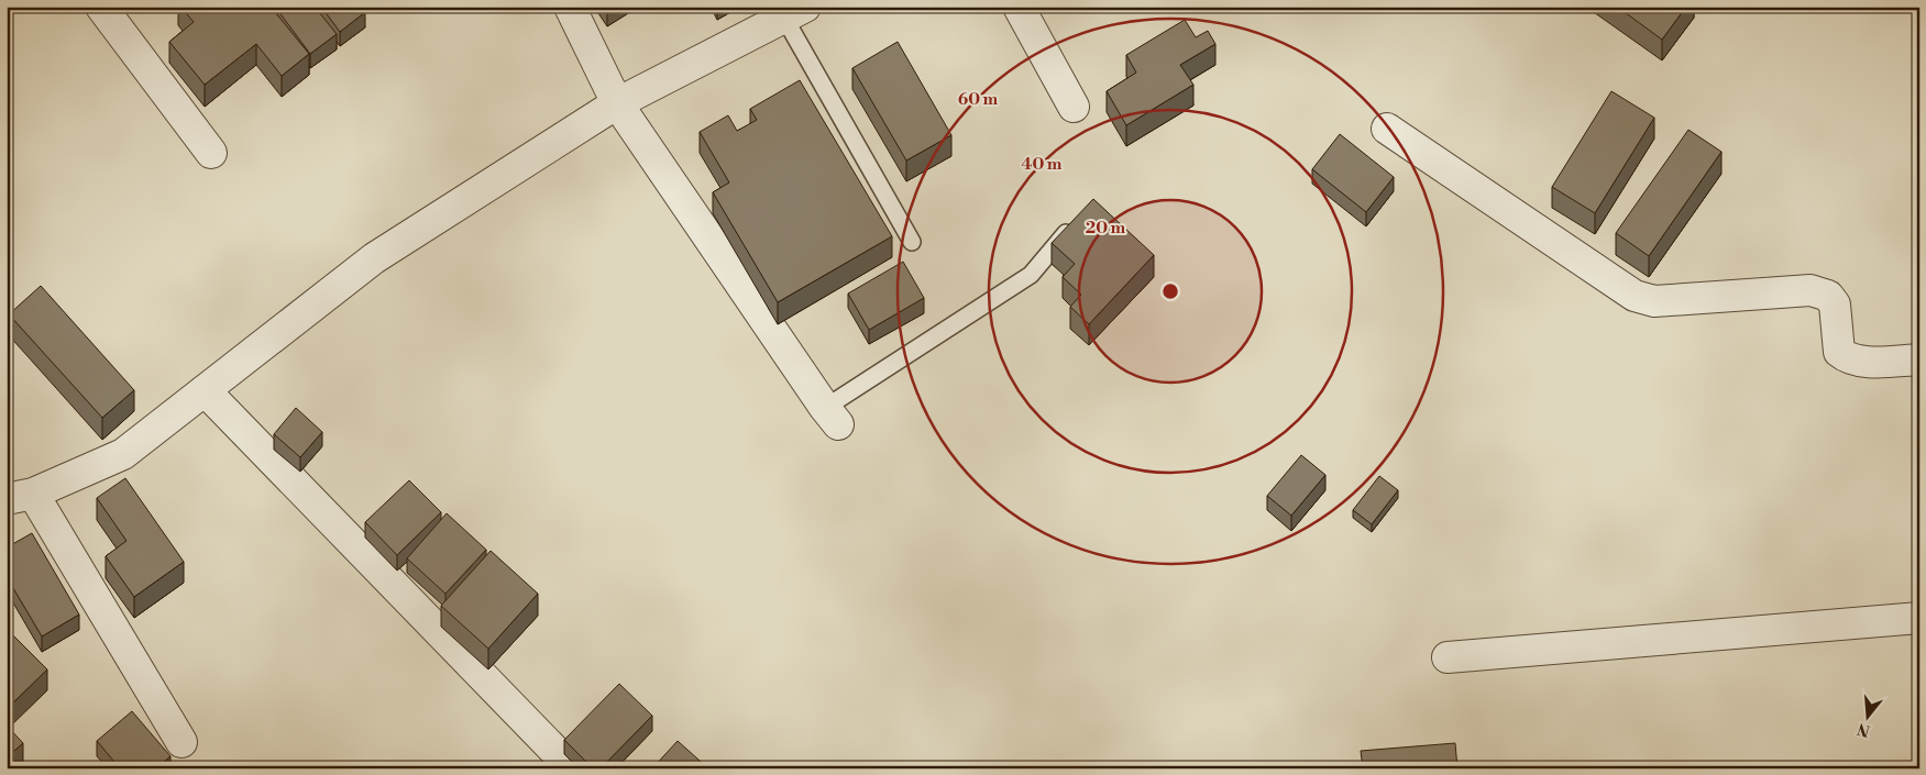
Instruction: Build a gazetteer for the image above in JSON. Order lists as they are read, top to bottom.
{
  "north": "bottom",
  "rings": ["60 m", "40 m", "20 m"]
}
